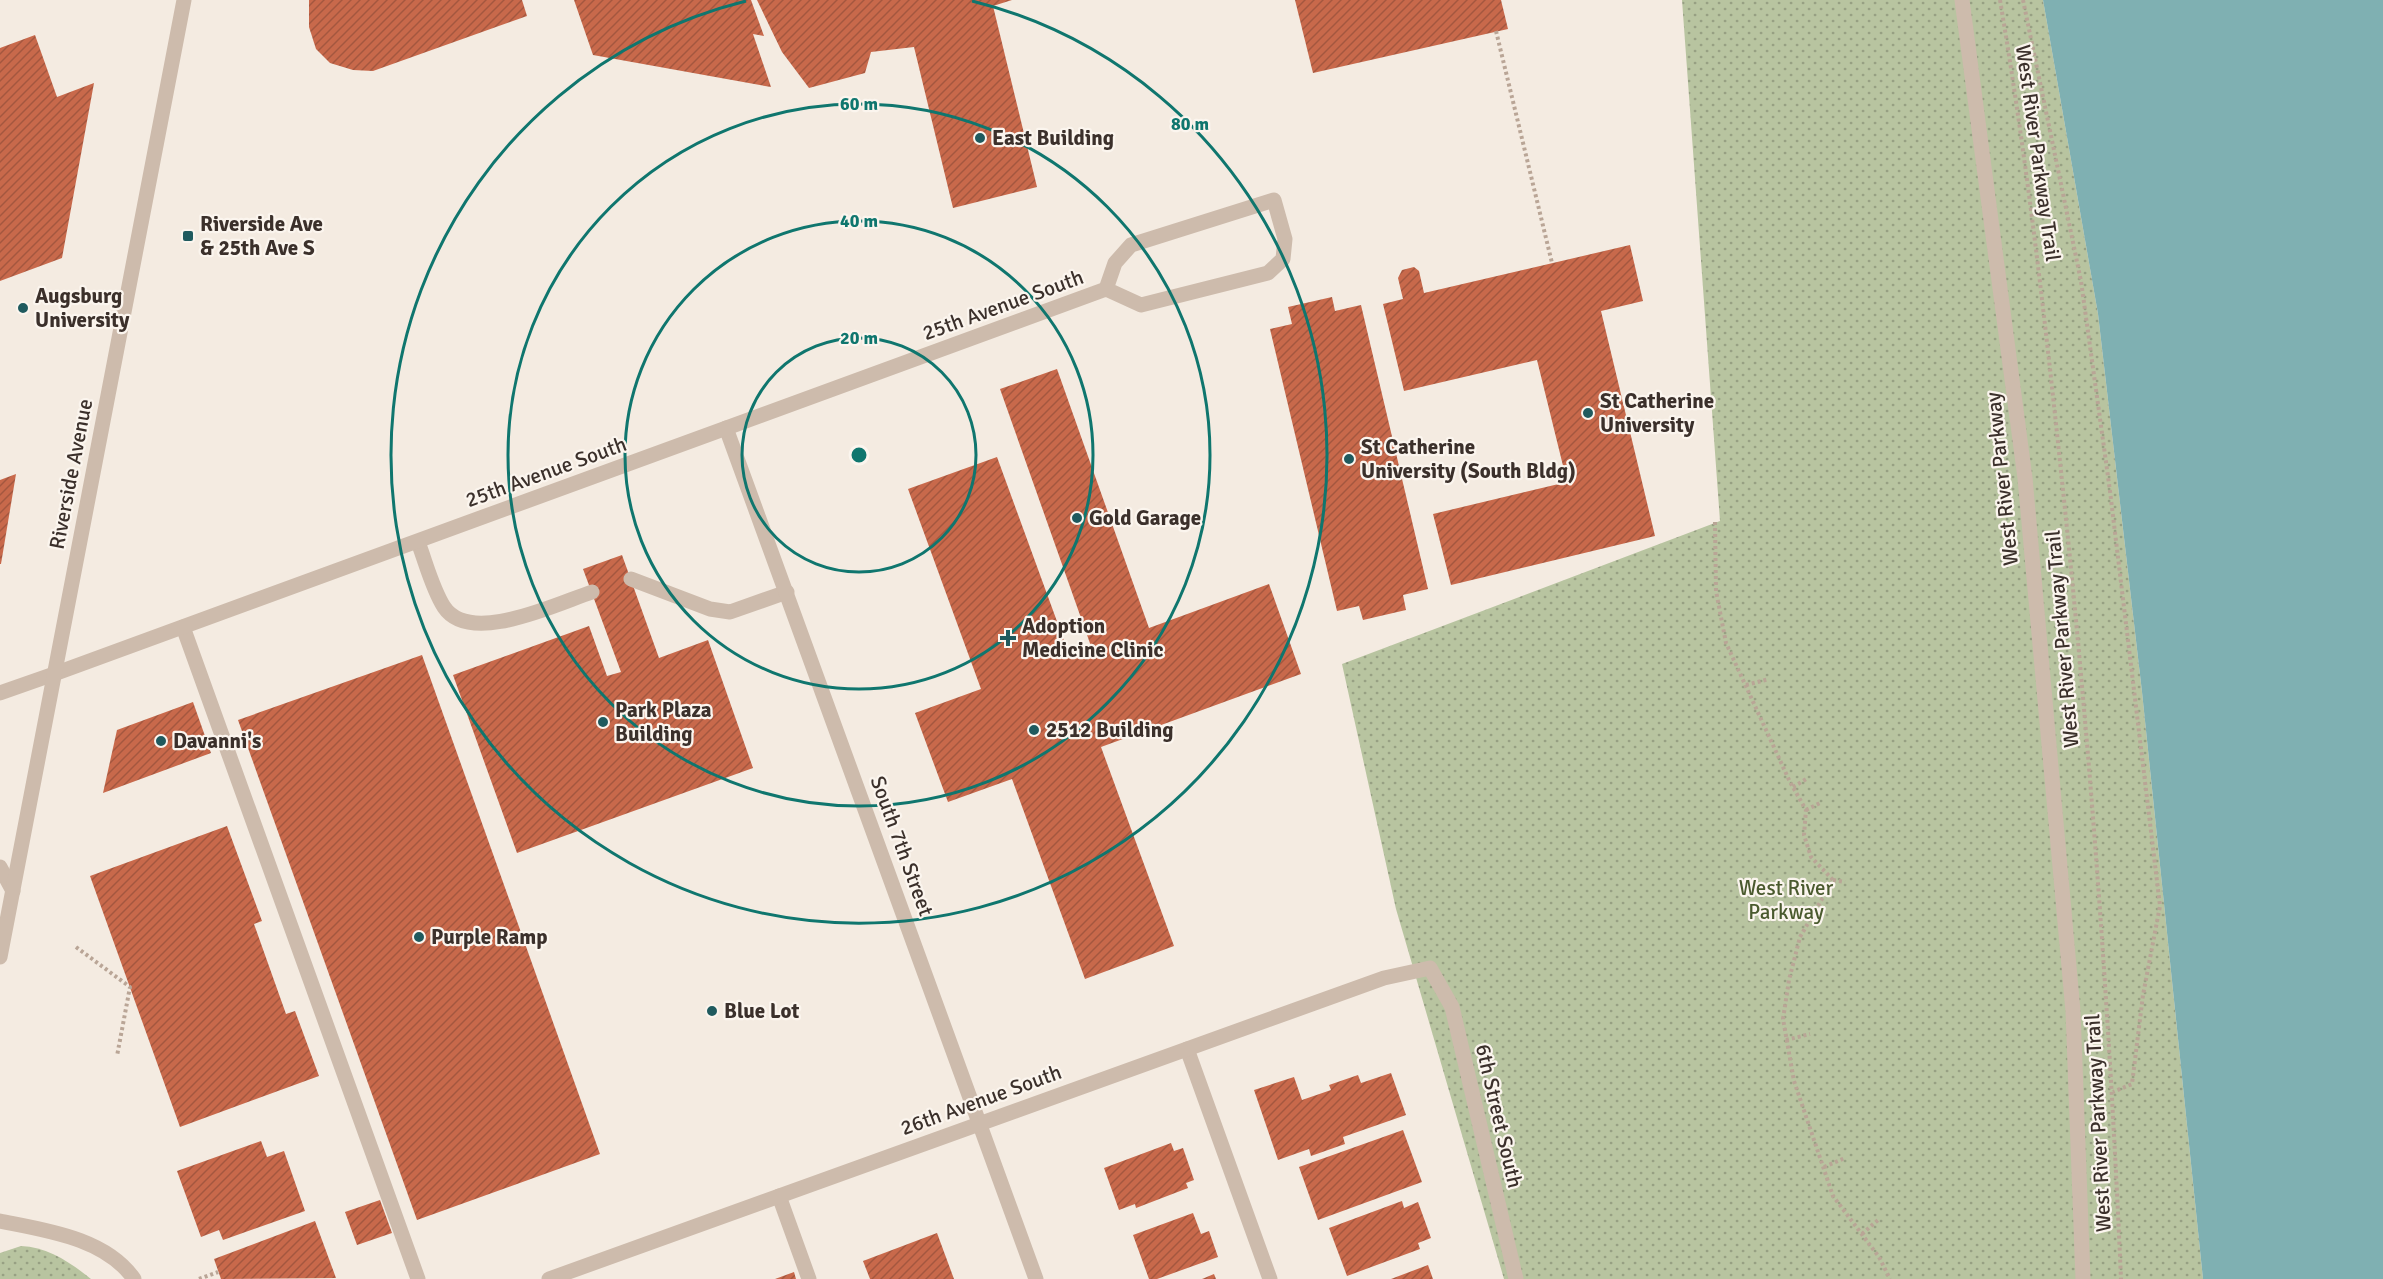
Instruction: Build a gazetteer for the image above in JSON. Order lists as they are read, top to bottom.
{
  "streets": {
    "street": [
      "25th Avenue South",
      "Riverside Avenue",
      "West River Parkway",
      "South 7th Street",
      "26th Avenue South",
      "6th Street South"
    ],
    "path": ["West River Parkway Trail"]
  },
  "crossings": [
    ["25th Avenue South", "Riverside Avenue"],
    ["25th Avenue South", "South 7th Street"],
    ["South 7th Street", "26th Avenue South"],
    ["26th Avenue South", "6th Street South"]
  ],
  "parks": ["West River Parkway"],
  "places": {
    "other": [
      "East Building",
      "Augsburg University",
      "St Catherine University",
      "St Catherine University (South Bldg)",
      "Gold Garage",
      "Park Plaza Building",
      "2512 Building",
      "Davanni's",
      "Purple Ramp",
      "Blue Lot"
    ],
    "transit": ["Riverside Ave & 25th Ave S"],
    "health": ["Adoption Medicine Clinic"]
  },
  "rings": [
    "60 m",
    "80 m",
    "40 m",
    "20 m"
  ]
}
